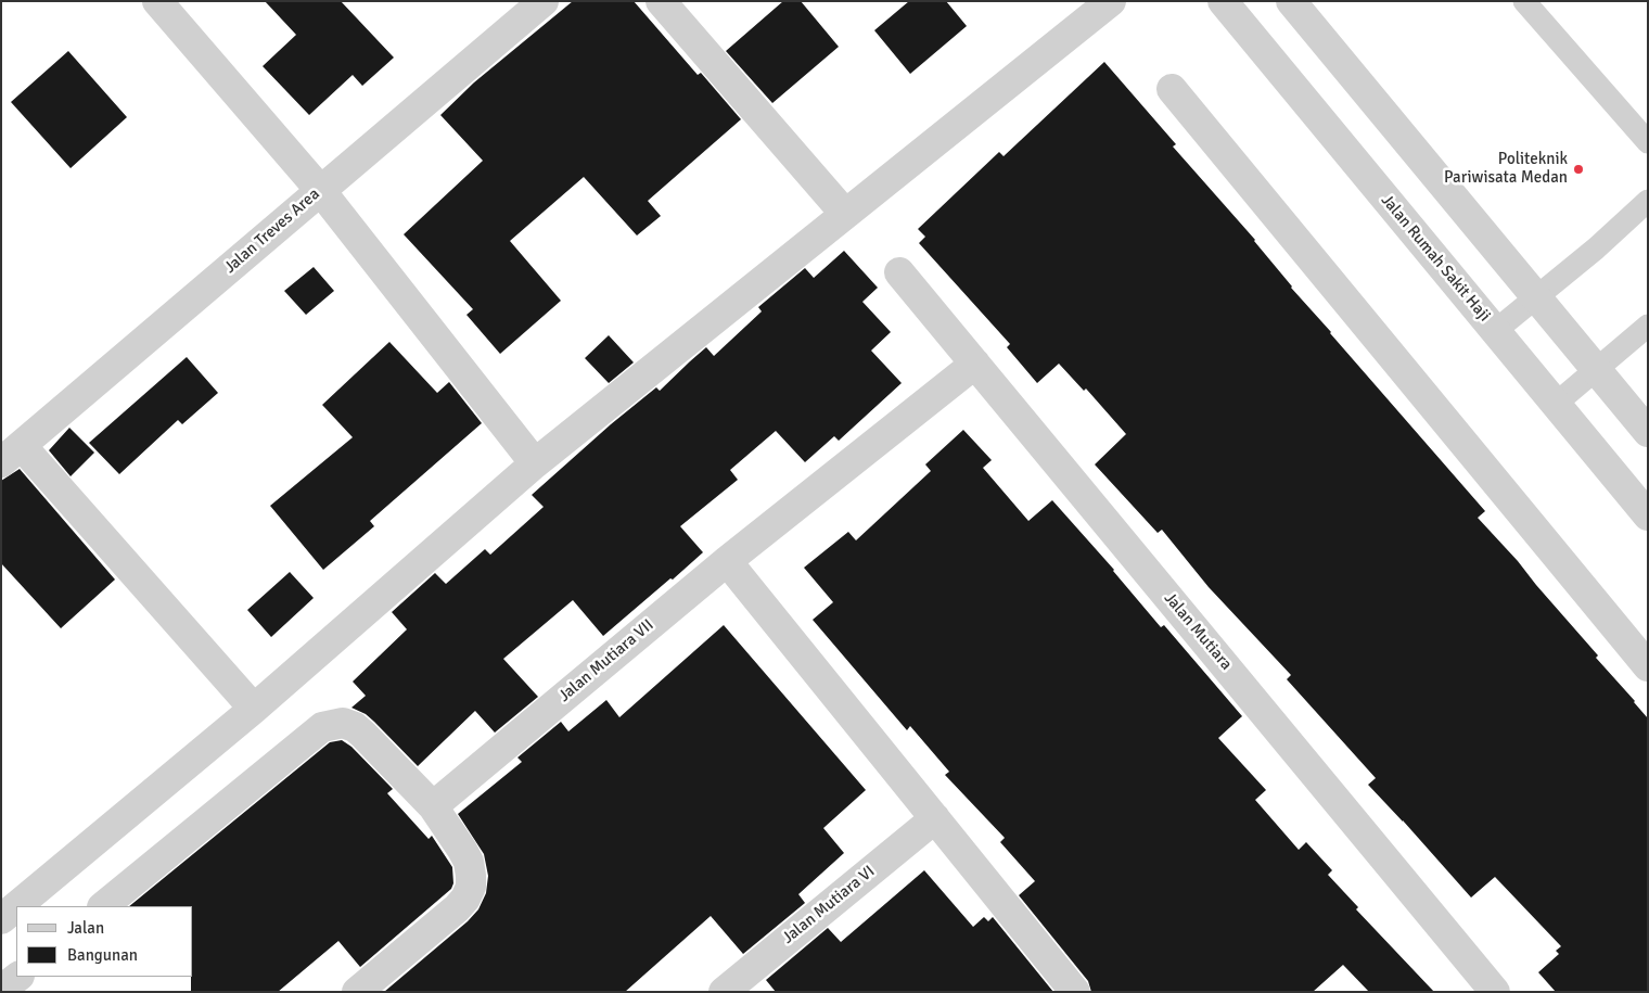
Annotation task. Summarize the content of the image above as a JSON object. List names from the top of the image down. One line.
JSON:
{"streets":{"street":["Jalan Treves Area","Jalan Rumah Sakit Haji","Jalan Mutiara","Jalan Mutiara VII","Jalan Mutiara VI"]},"crossings":[["Jalan Mutiara","Jalan Mutiara VII"]],"places":["Politeknik Pariwisata Medan"],"legend":["Jalan","Bangunan"]}
